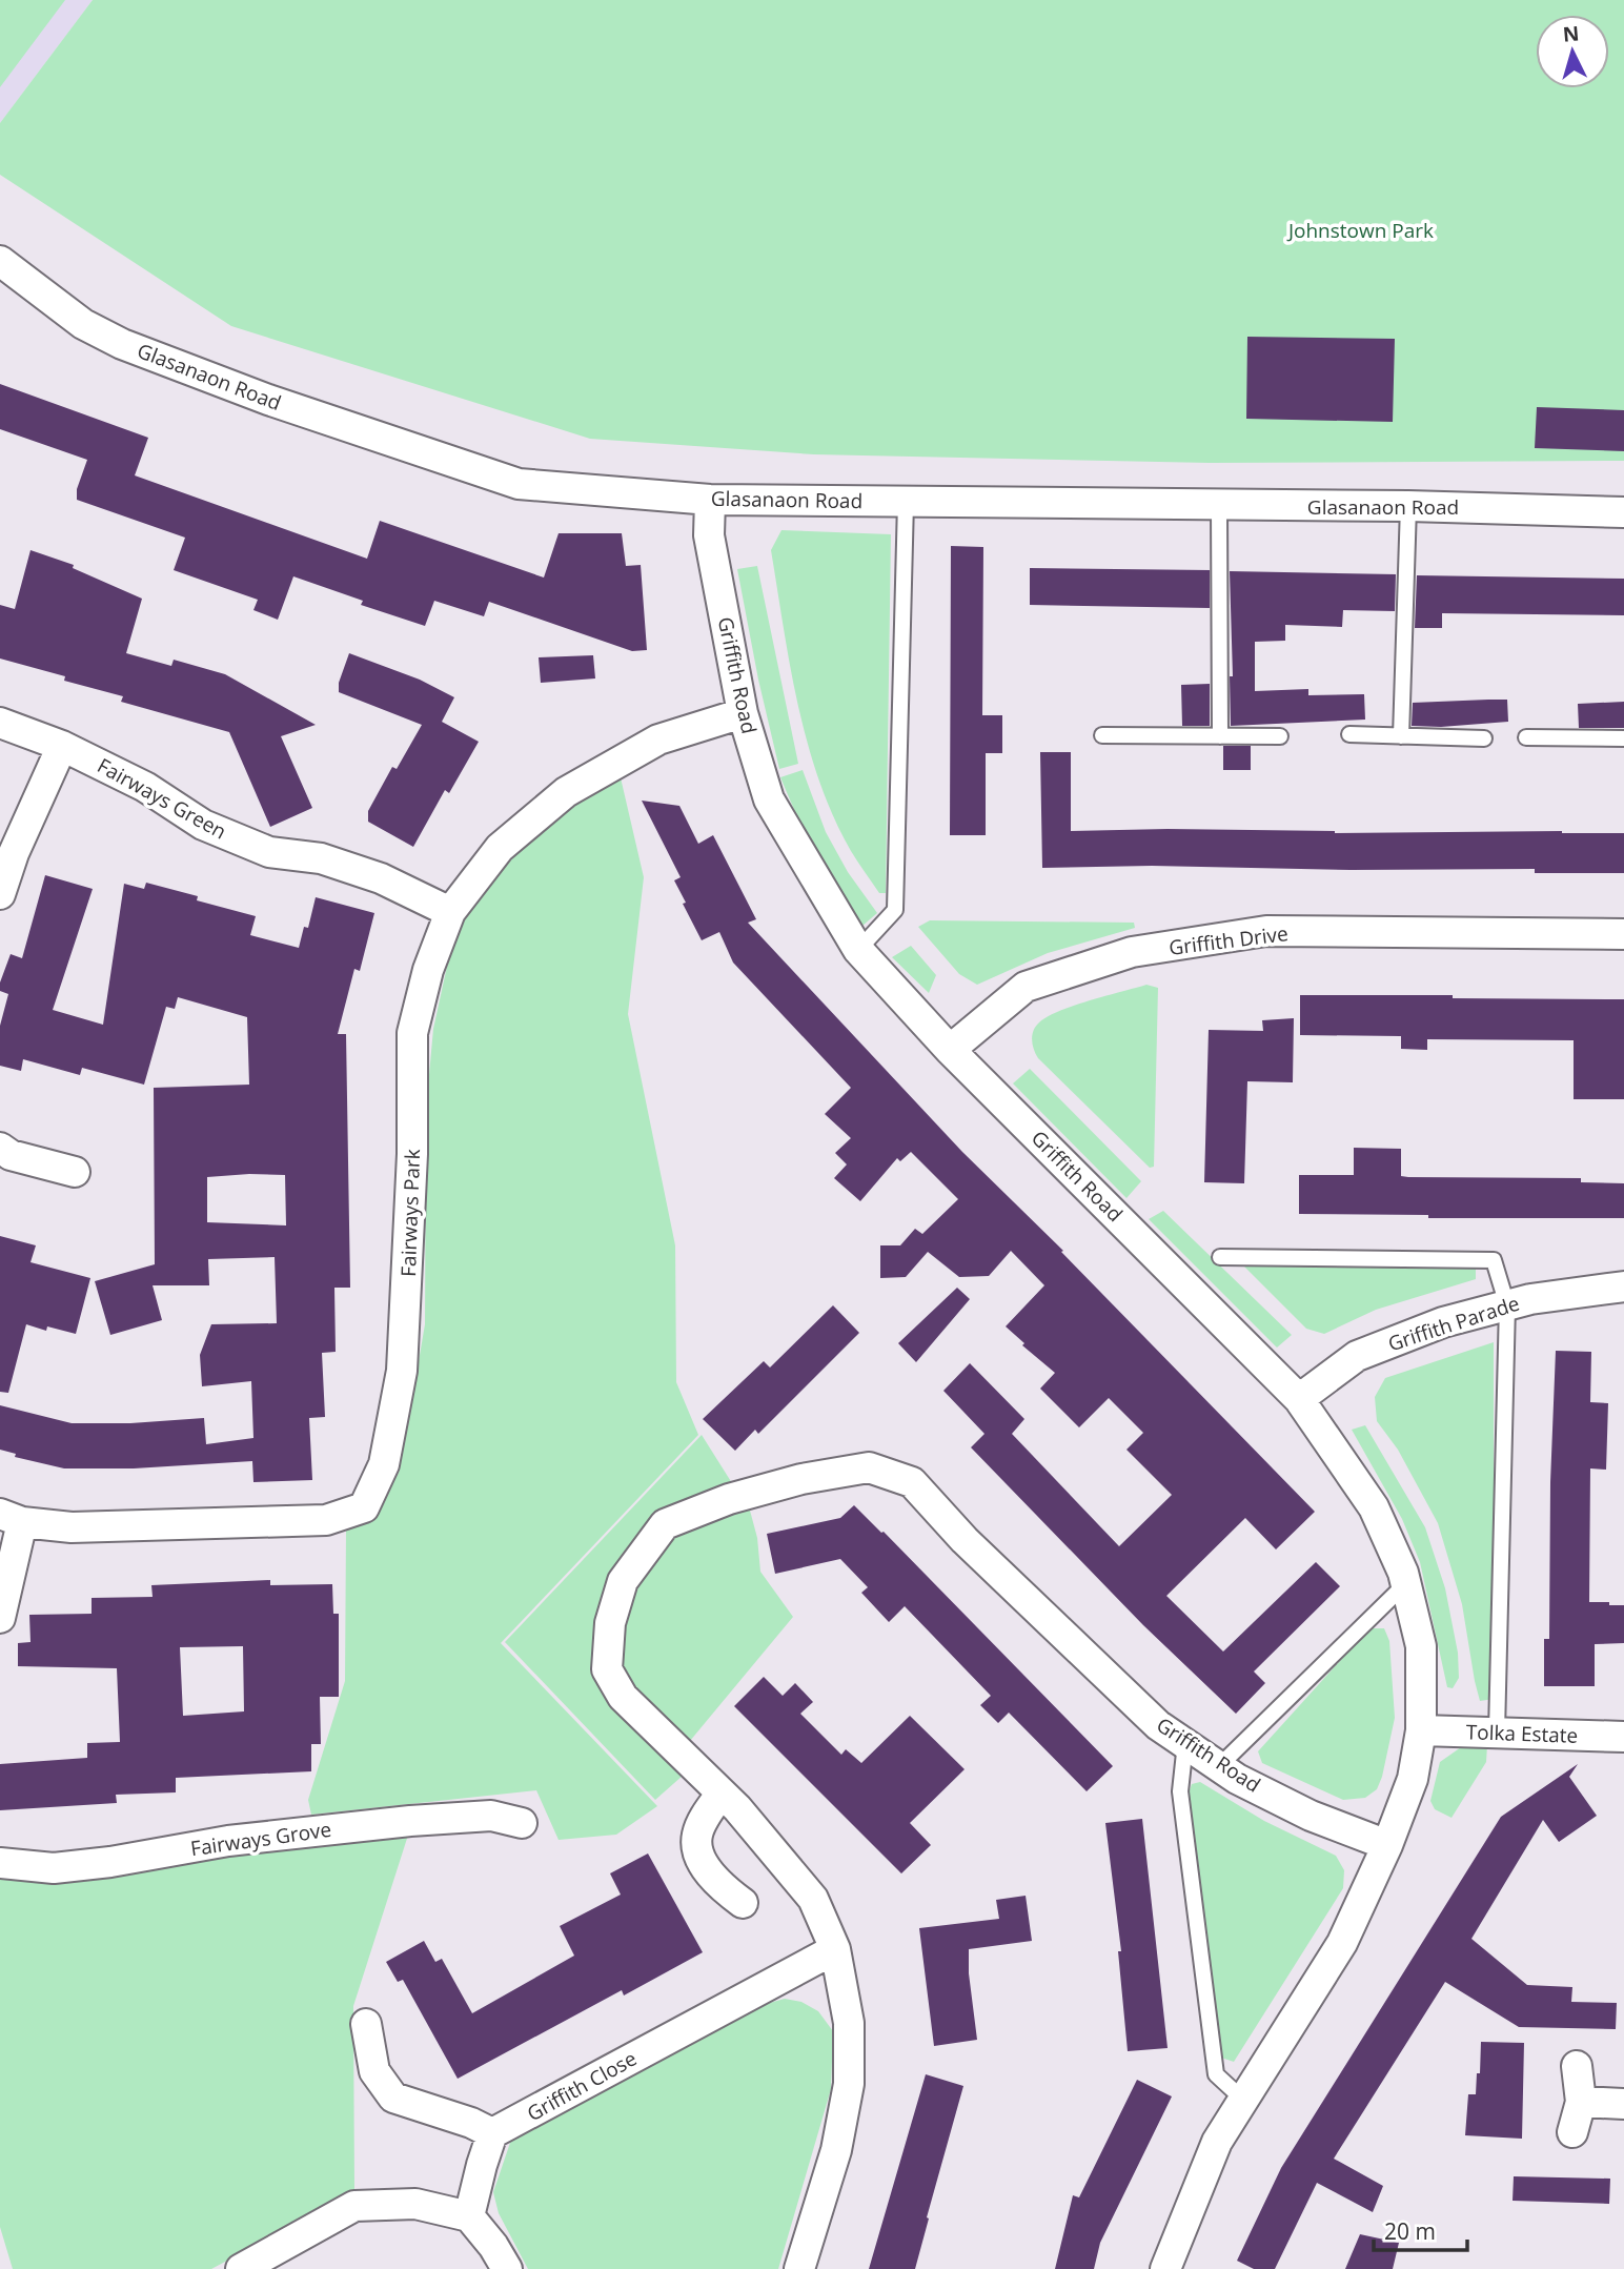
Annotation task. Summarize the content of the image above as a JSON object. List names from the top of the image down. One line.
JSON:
{"streets":{"street":["Glasanaon Road","Griffith Road","Fairways Green","Griffith Drive","Fairways Park","Griffith Parade","Tolka Estate","Fairways Grove","Griffith Close"]},"crossings":[["Glasanaon Road","Griffith Road"],["Griffith Road","Griffith Drive"],["Griffith Road","Fairways Park"],["Griffith Road","Griffith Parade"],["Griffith Road","Tolka Estate"],["Fairways Green","Fairways Park"]],"parks":["Johnstown Park"],"scale_bar":"20 m","north":"top"}
